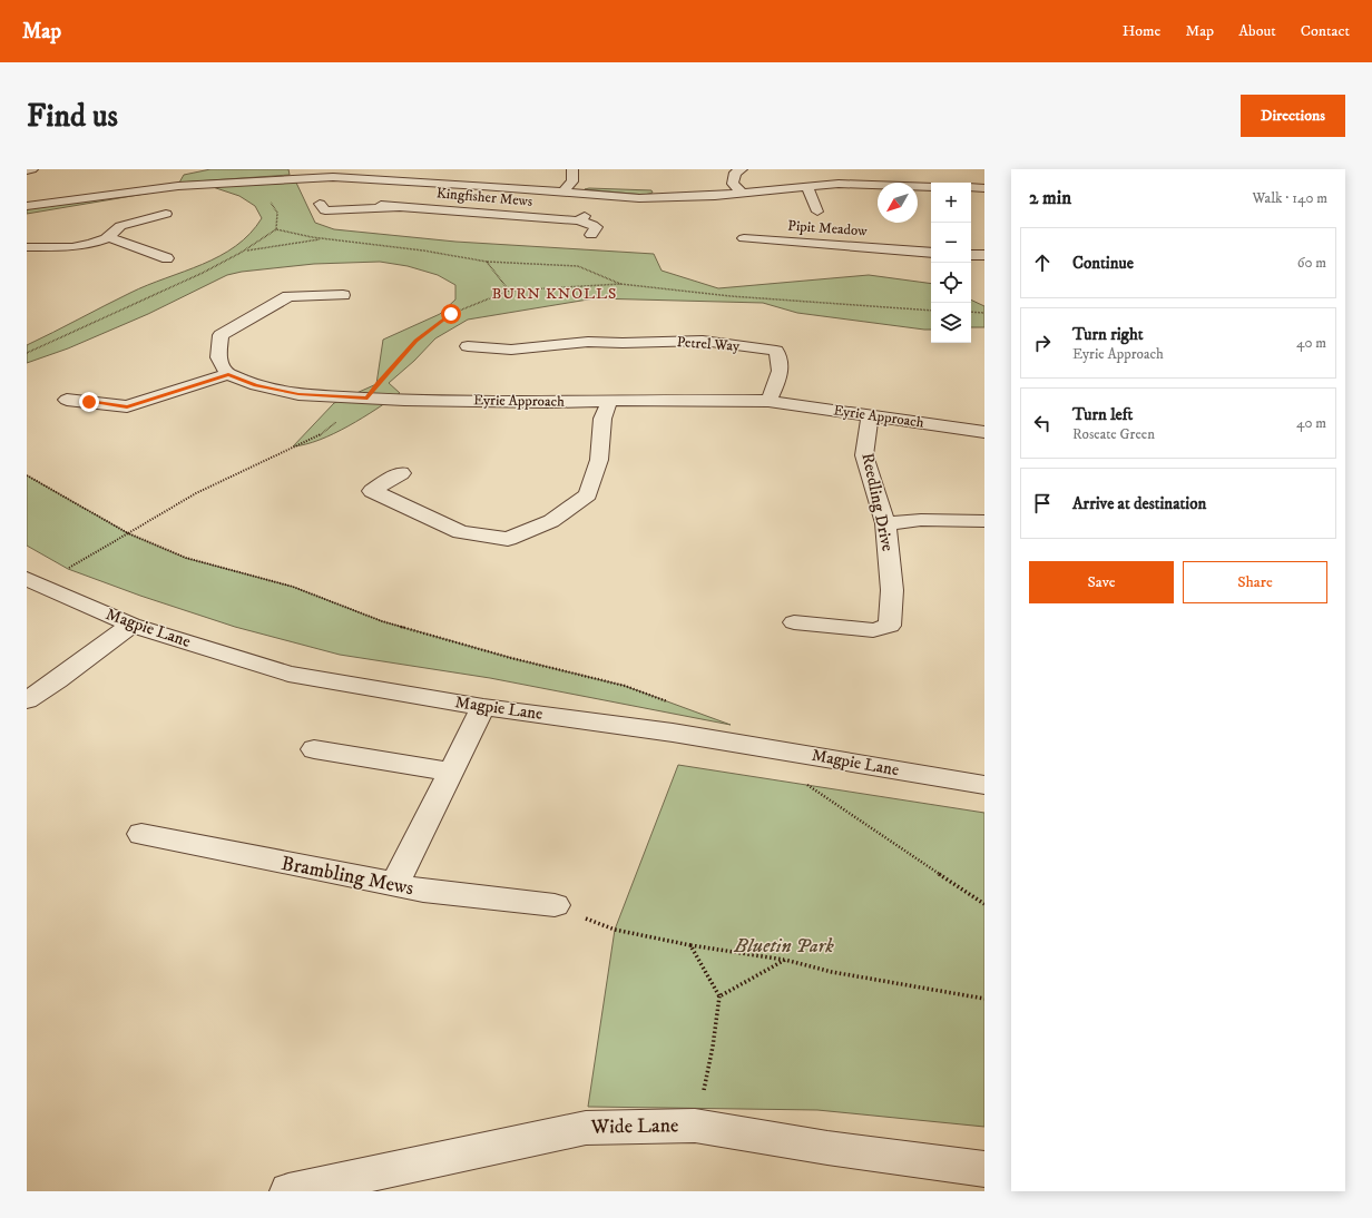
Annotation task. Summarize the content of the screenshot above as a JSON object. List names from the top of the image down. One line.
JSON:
{"streets":{"street":["Kingfisher Mews","Pipit Meadow","Petrel Way","Eyrie Approach","Reedling Drive","Magpie Lane","Brambling Mews","Wide Lane"]},"crossings":[["Petrel Way","Eyrie Approach"],["Eyrie Approach","Reedling Drive"]],"districts":["BURN KNOLLS"],"parks":["Bluetin Park"],"north":"bottom left","page":{"header":"Map","nav":["Home","Map","About","Contact"],"buttons":["Directions",["Save","Share"]],"title":"Find us","heading":["2 min","Walk · 140 m"],"map_buttons":["+","−"],"list":[["Continue","60 m"],["Turn right","Eyrie Approach","40 m"],["Turn left","Roseate Green","40 m"],"Arrive at destination"]}}
